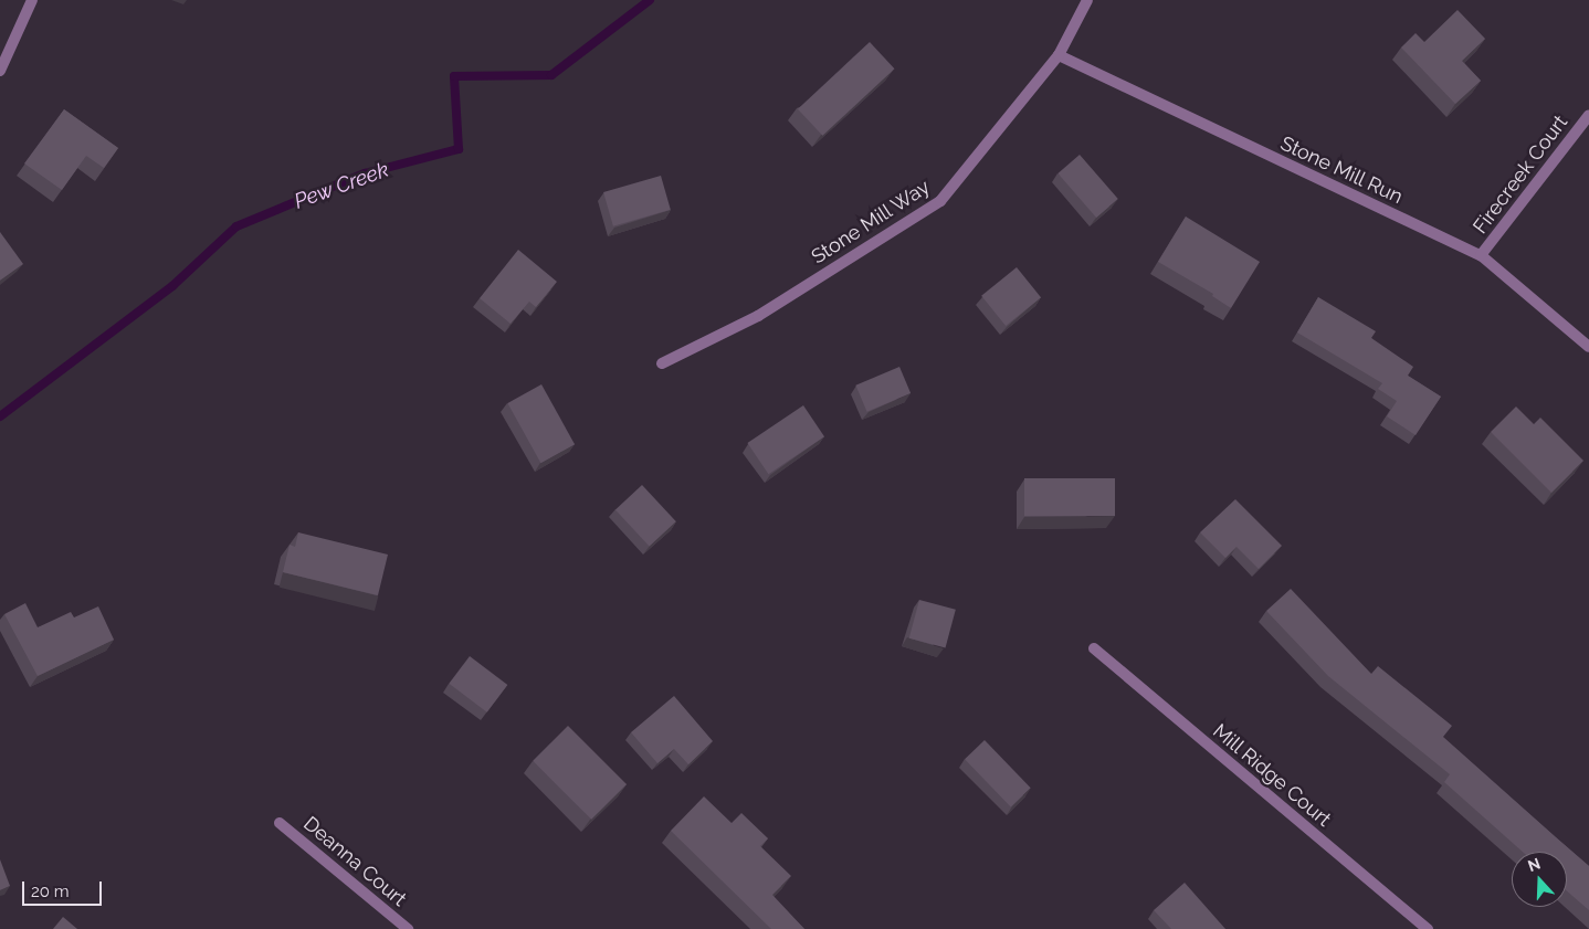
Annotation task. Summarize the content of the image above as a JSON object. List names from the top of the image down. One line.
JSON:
{"streets":{"street":["Stone Mill Run","Firecreek Court","Stone Mill Way","Mill Ridge Court","Deanna Court"]},"crossings":[["Stone Mill Run","Firecreek Court"],["Stone Mill Run","Stone Mill Way"]],"water":["Pew Creek"],"scale_bar":"20 m","north":"top"}
